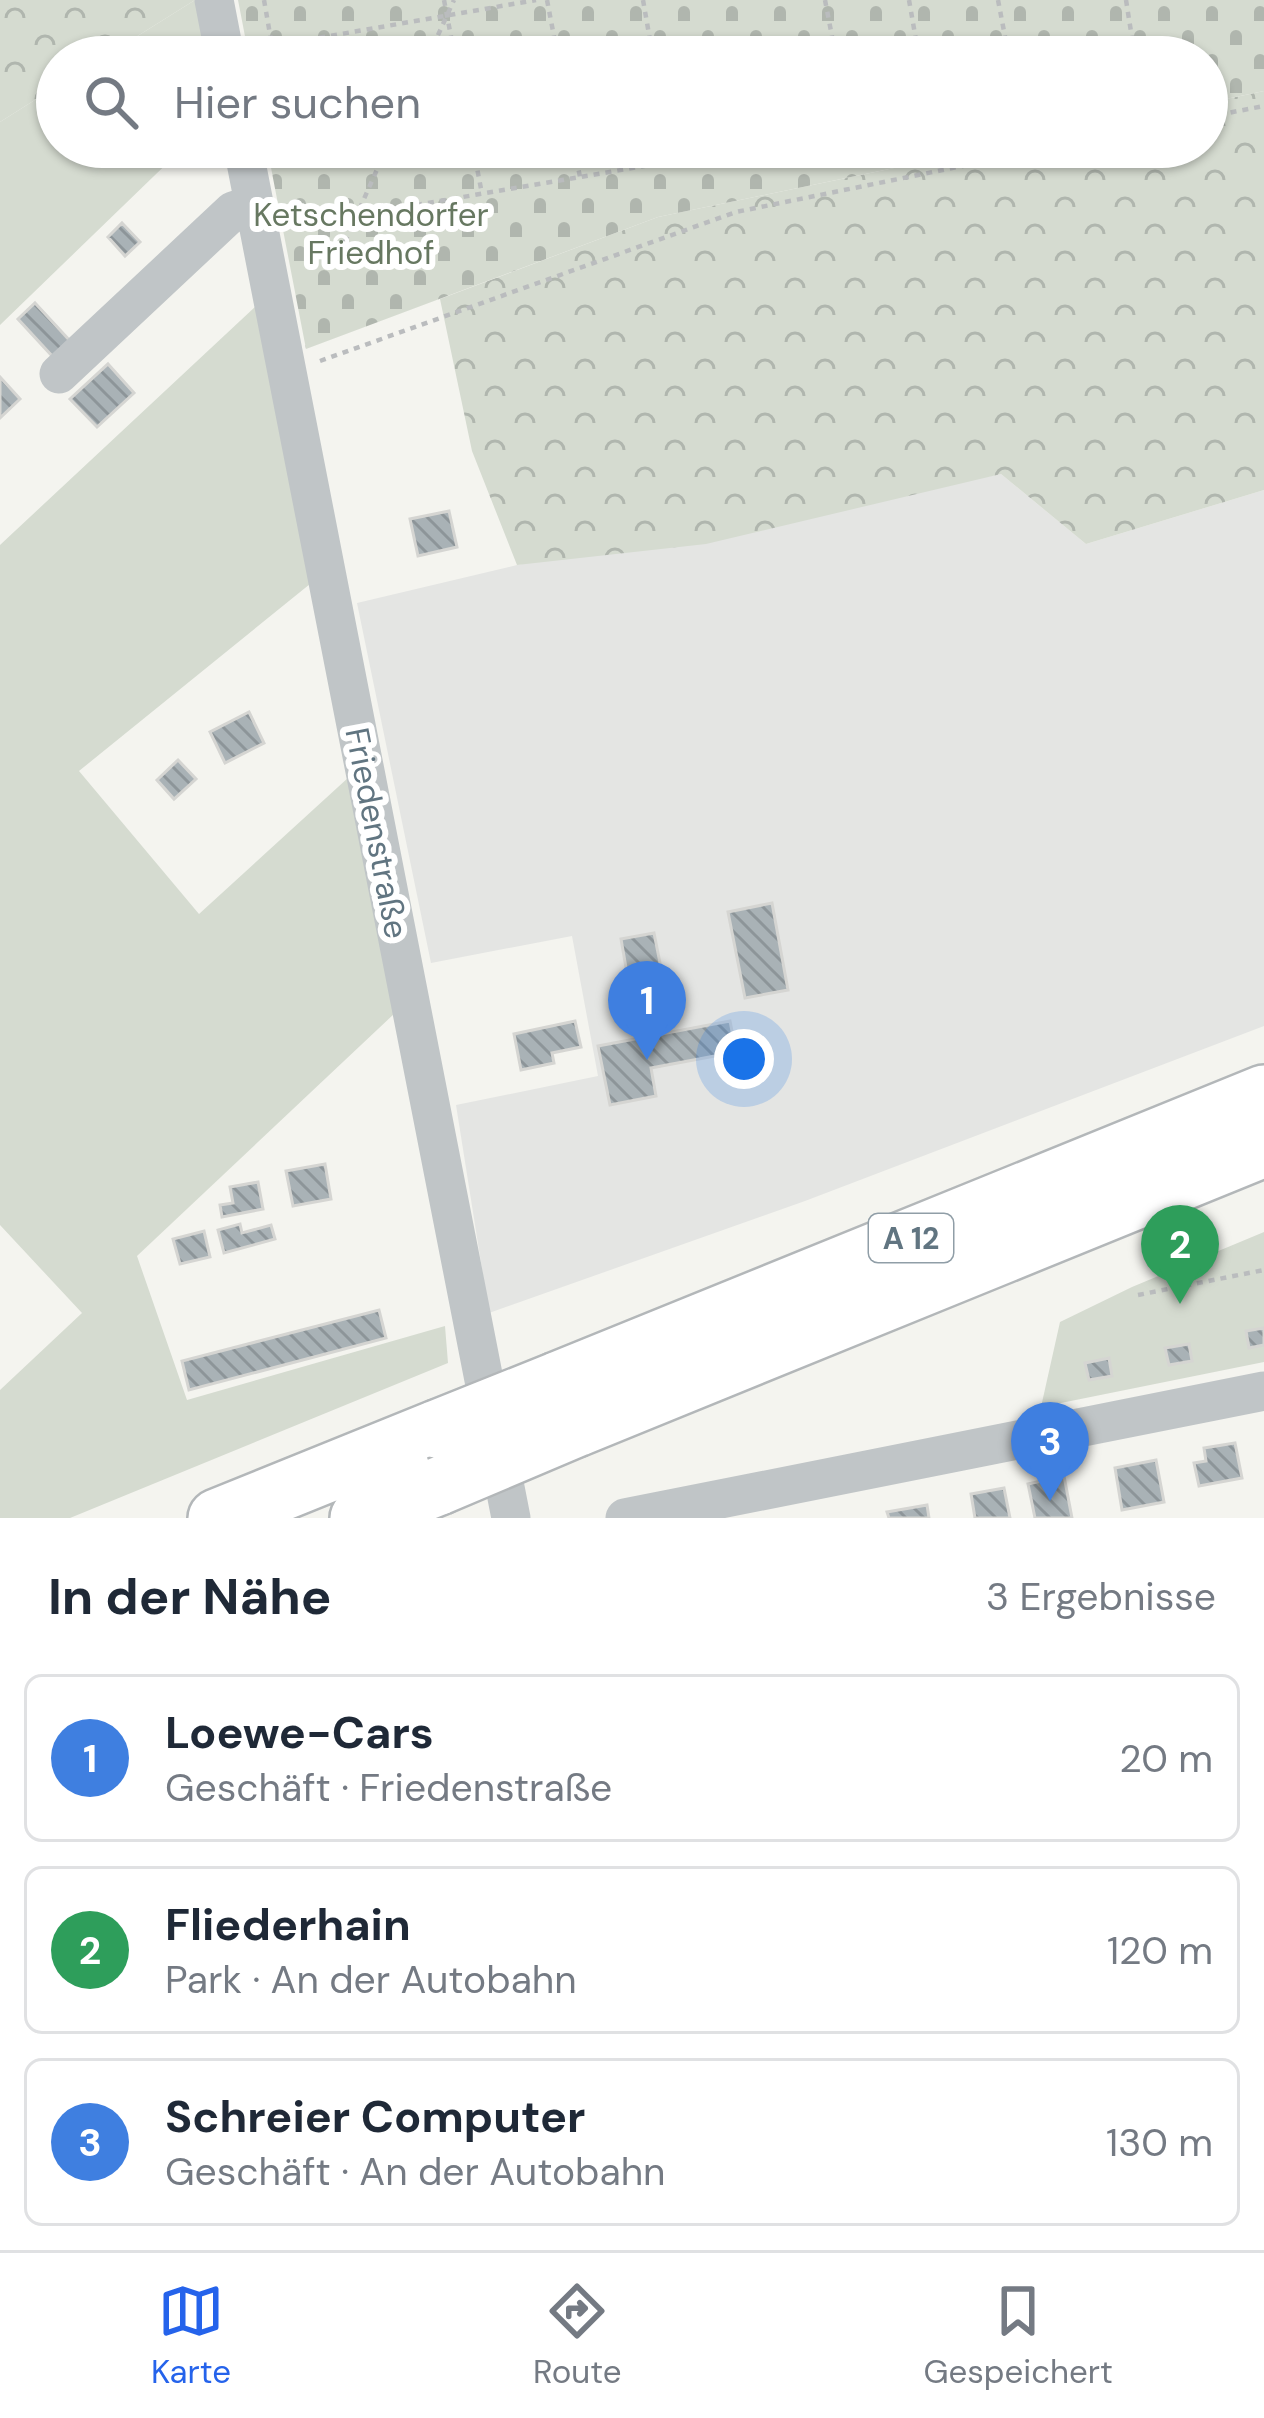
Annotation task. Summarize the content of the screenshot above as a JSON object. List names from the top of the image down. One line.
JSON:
{"streets":{"highway":["A 12"],"street":["Friedenstraße"]},"parks":["Ketschendorfer Friedhof"],"page":{"search":"Hier suchen","pins":["1","2","3"],"heading":["In der Nähe","3 Ergebnisse"],"list":[{"mark":"1","name":"Loewe-Cars","note":"Geschäft · Friedenstraße","value":"20 m"},{"mark":"2","name":"Fliederhain","note":"Park · An der Autobahn","value":"120 m"},{"mark":"3","name":"Schreier Computer","note":"Geschäft · An der Autobahn","value":"130 m"}],"nav":["Karte","Route","Gespeichert"]}}
